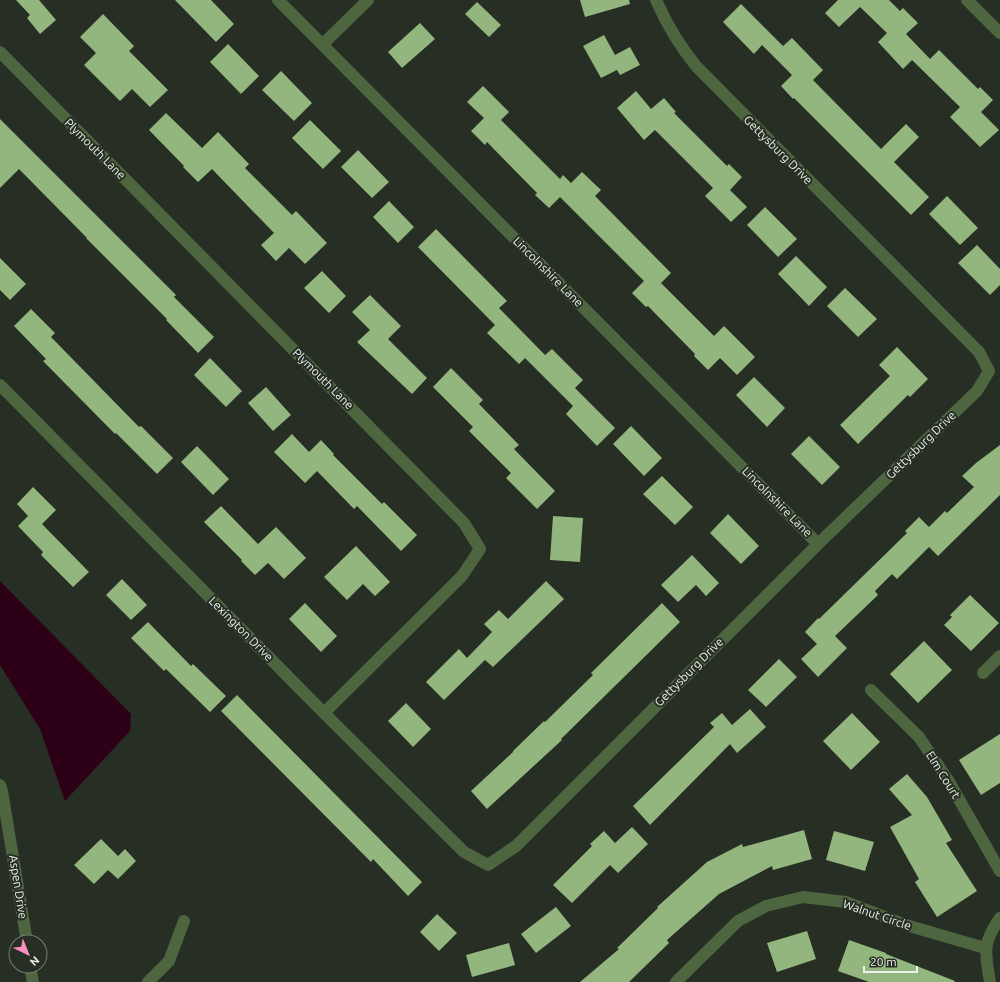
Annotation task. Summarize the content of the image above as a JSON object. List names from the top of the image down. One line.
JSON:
{"streets":{"street":["Plymouth Lane","Gettysburg Drive","Lincolnshire Lane","Lexington Drive","Elm Court","Aspen Drive","Walnut Circle"]},"crossings":[["Plymouth Lane","Lexington Drive"],["Gettysburg Drive","Lincolnshire Lane"],["Gettysburg Drive","Lexington Drive"]],"scale_bar":"20 m","north":"bottom right"}
